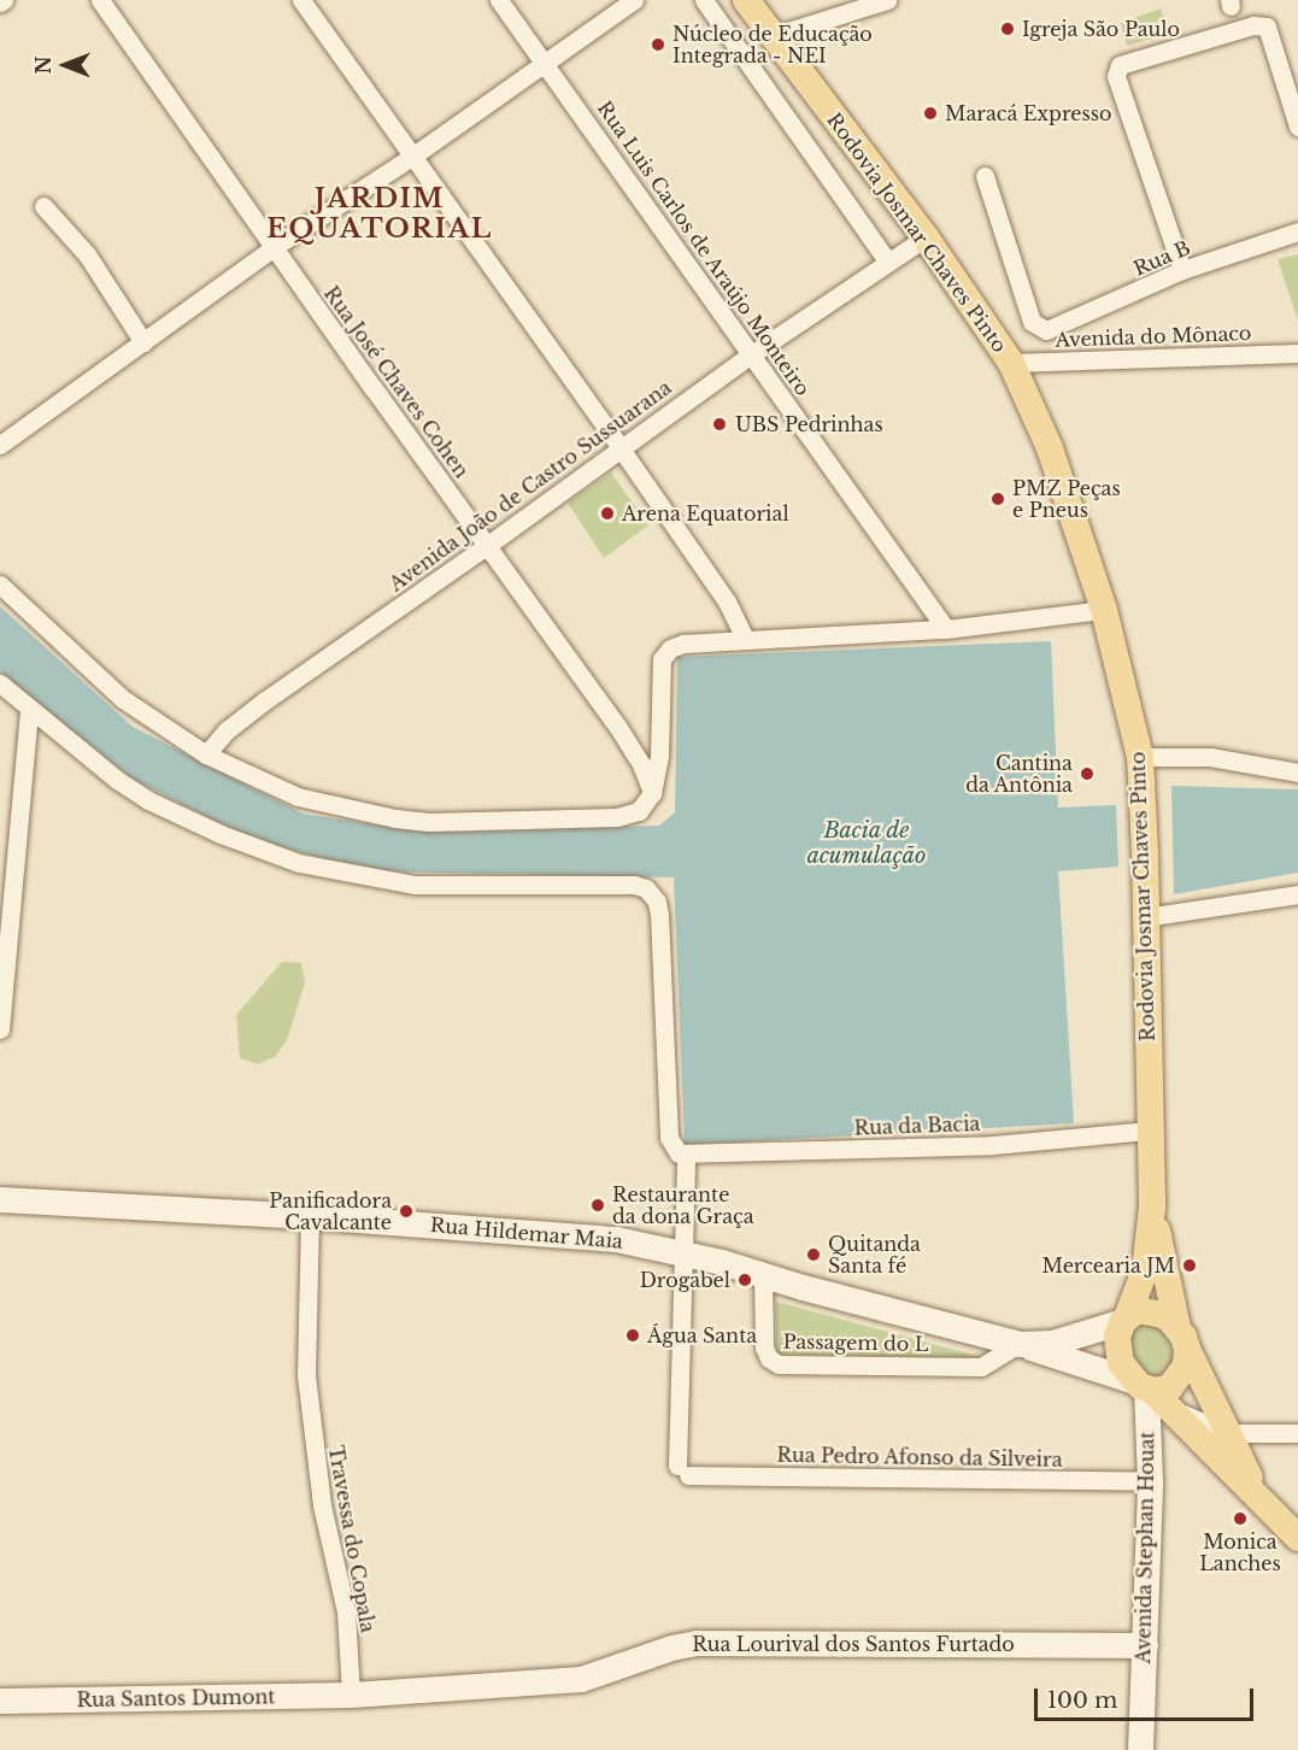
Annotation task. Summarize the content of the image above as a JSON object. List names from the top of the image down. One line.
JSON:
{"streets":{"main road":["Rodovia Josmar Chaves Pinto","Rua Hildemar Maia","Avenida Stephan Houat","Rua Lourival dos Santos Furtado","Rua Santos Dumont"],"street":["Rua Luis Carlos de Araújo Monteiro","Rua B","Avenida do Mônaco","Rua José Chaves Cohen","Avenida João de Castro Sussuarana","Rua da Bacia","Passagem do L","Rua Pedro Afonso da Silveira","Travessa do Copala"]},"crossings":[["Rodovia Josmar Chaves Pinto","Avenida do Mônaco"],["Rodovia Josmar Chaves Pinto","Avenida João de Castro Sussuarana"],["Rodovia Josmar Chaves Pinto","Rua da Bacia"],["Rodovia Josmar Chaves Pinto","Rua Hildemar Maia"],["Rodovia Josmar Chaves Pinto","Avenida Stephan Houat"],["Rua Luis Carlos de Araújo Monteiro","Avenida João de Castro Sussuarana"],["Rua José Chaves Cohen","Avenida João de Castro Sussuarana"],["Rua Hildemar Maia","Passagem do L"],["Rua Hildemar Maia","Rua Pedro Afonso da Silveira"],["Rua Hildemar Maia","Travessa do Copala"],["Rua Hildemar Maia","Avenida Stephan Houat"],["Rua Pedro Afonso da Silveira","Avenida Stephan Houat"],["Travessa do Copala","Rua Lourival dos Santos Furtado"],["Travessa do Copala","Rua Santos Dumont"],["Avenida Stephan Houat","Rua Lourival dos Santos Furtado"],["Rua Lourival dos Santos Furtado","Rua Santos Dumont"]],"districts":["JARDIM EQUATORIAL"],"water":["Bacia de acumulação"],"places":["Igreja São Paulo","Núcleo de Educação Integrada - NEI","Maracá Expresso","UBS Pedrinhas","PMZ Peças e Pneus","Arena Equatorial","Cantina da Antônia","Restaurante da dona Graça","Panificadora Cavalcante","Quitanda Santa fé","Mercearia JM","Drogabel","Água Santa","Monica Lanches"],"scale_bar":"100 m","north":"left"}
